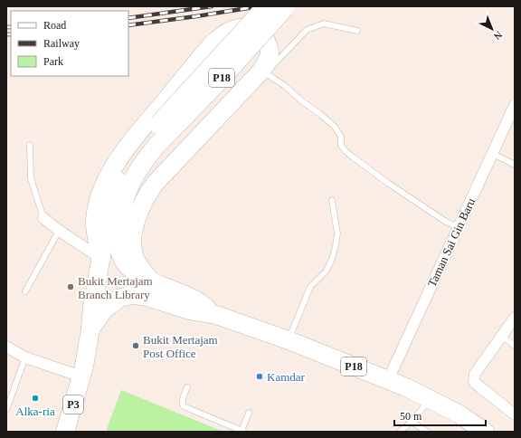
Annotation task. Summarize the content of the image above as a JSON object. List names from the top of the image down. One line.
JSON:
{"streets":{"main road":["P18","P3"],"street":["Taman Sai Gin Baru"]},"crossings":[["P18","Taman Sai Gin Baru"],["P18","P3"]],"places":["Bukit Mertajam Branch Library","Bukit Mertajam Post Office","Kamdar","Alka-ria"],"legend":["Road","Railway","Park"],"scale_bar":"50 m","north":"bottom right"}
